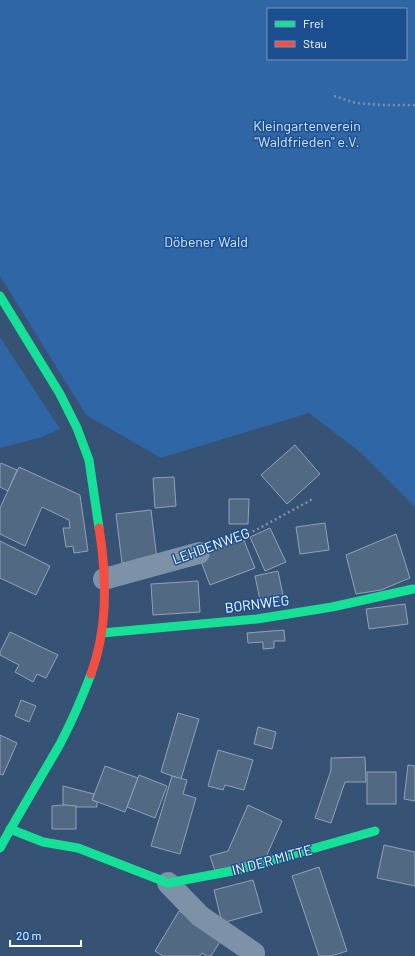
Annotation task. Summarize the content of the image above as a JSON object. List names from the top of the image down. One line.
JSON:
{"streets":{"street":["LEHDENWEG","BORNWEG","IN DER MITTE"]},"parks":["Kleingartenverein \"Waldfrieden\" e.V.","Döbener Wald"],"legend":["Frei","Stau"],"scale_bar":"20 m"}
